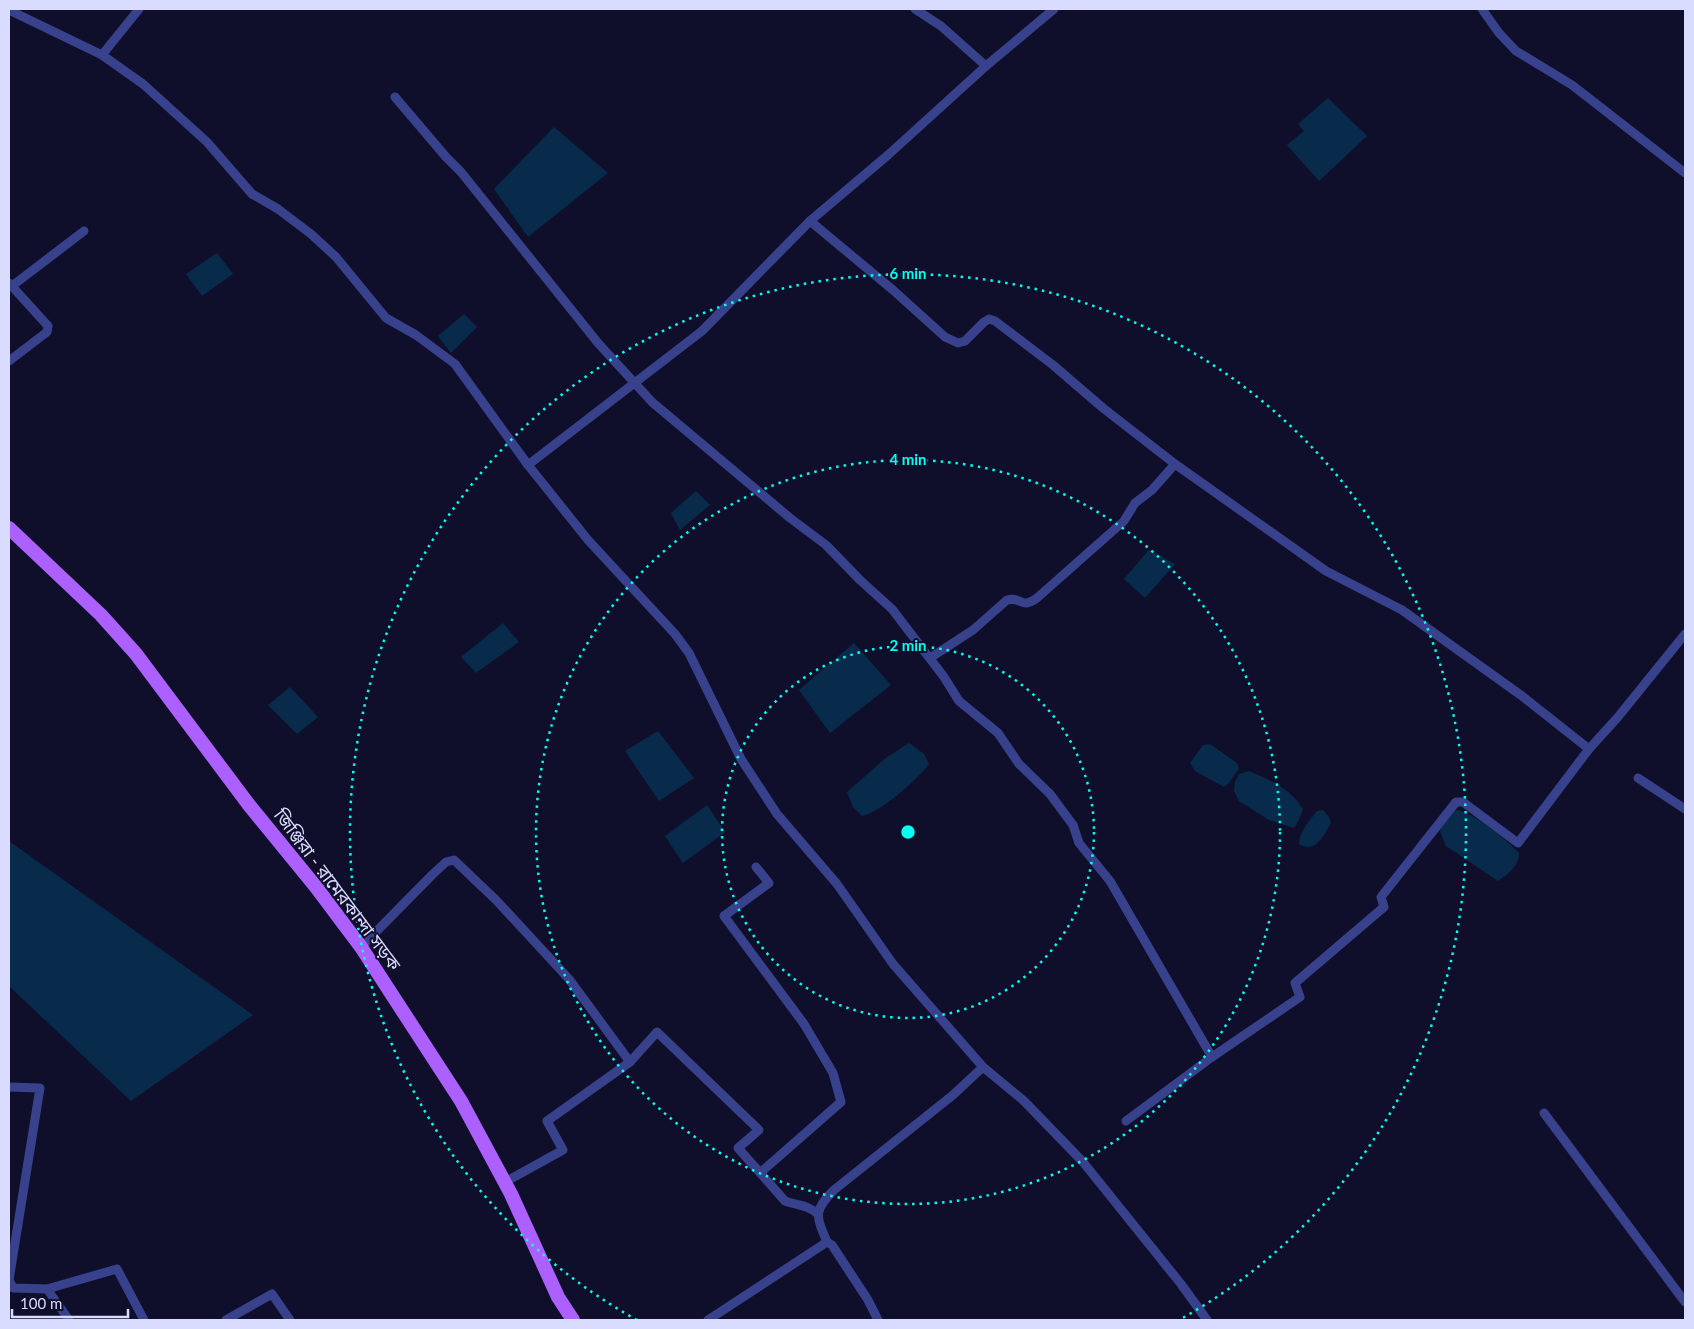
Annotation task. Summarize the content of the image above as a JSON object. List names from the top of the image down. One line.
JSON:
{"streets":{"main road":["জিঞ্জিরা - রামেরকান্দা সড়ক"]},"scale_bar":"100 m","rings":["6 min","4 min","2 min"]}
